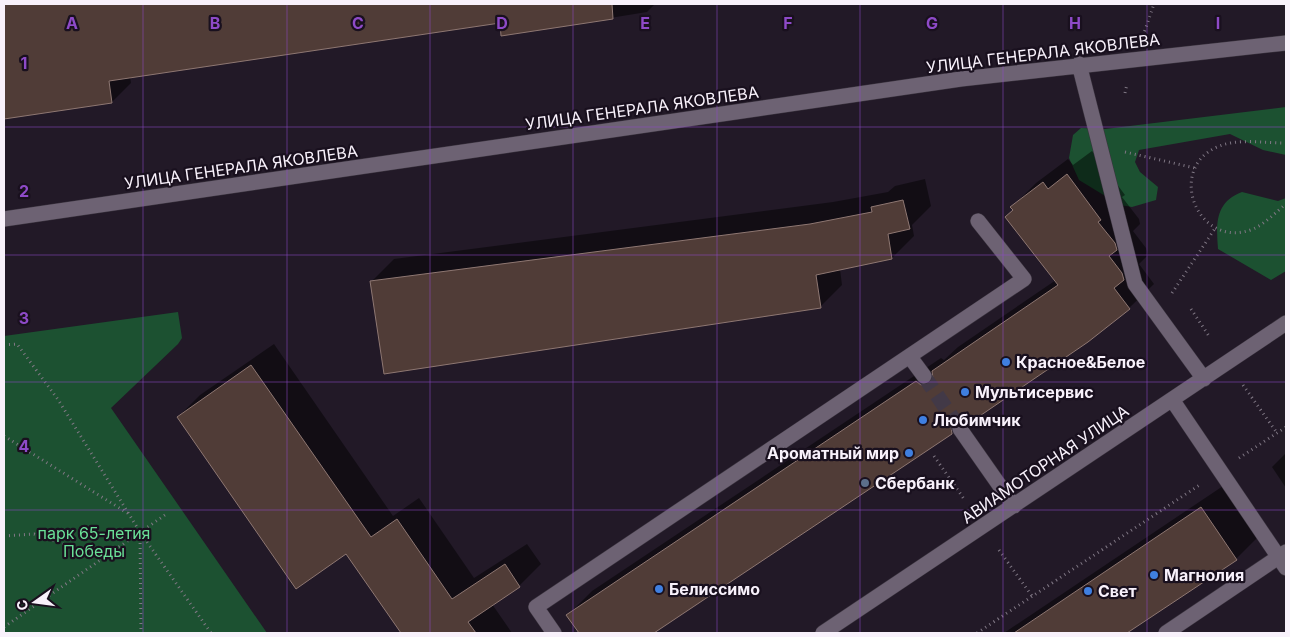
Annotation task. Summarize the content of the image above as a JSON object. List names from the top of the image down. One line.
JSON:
{"streets":{"street":["УЛИЦА ГЕНЕРАЛА ЯКОВЛЕВА","АВИАМОТОРНАЯ УЛИЦА"]},"parks":["парк 65-летия Победы"],"places":["Красное&Белое","Мультисервис","Любимчик","Ароматный мир","Сбербанк","Магнолия","Белиссимо","Свет"],"north":"left","grid":{"columns":["A","B","C","D","E","F","G","H","I"],"rows":["1","2","3","4"]}}
